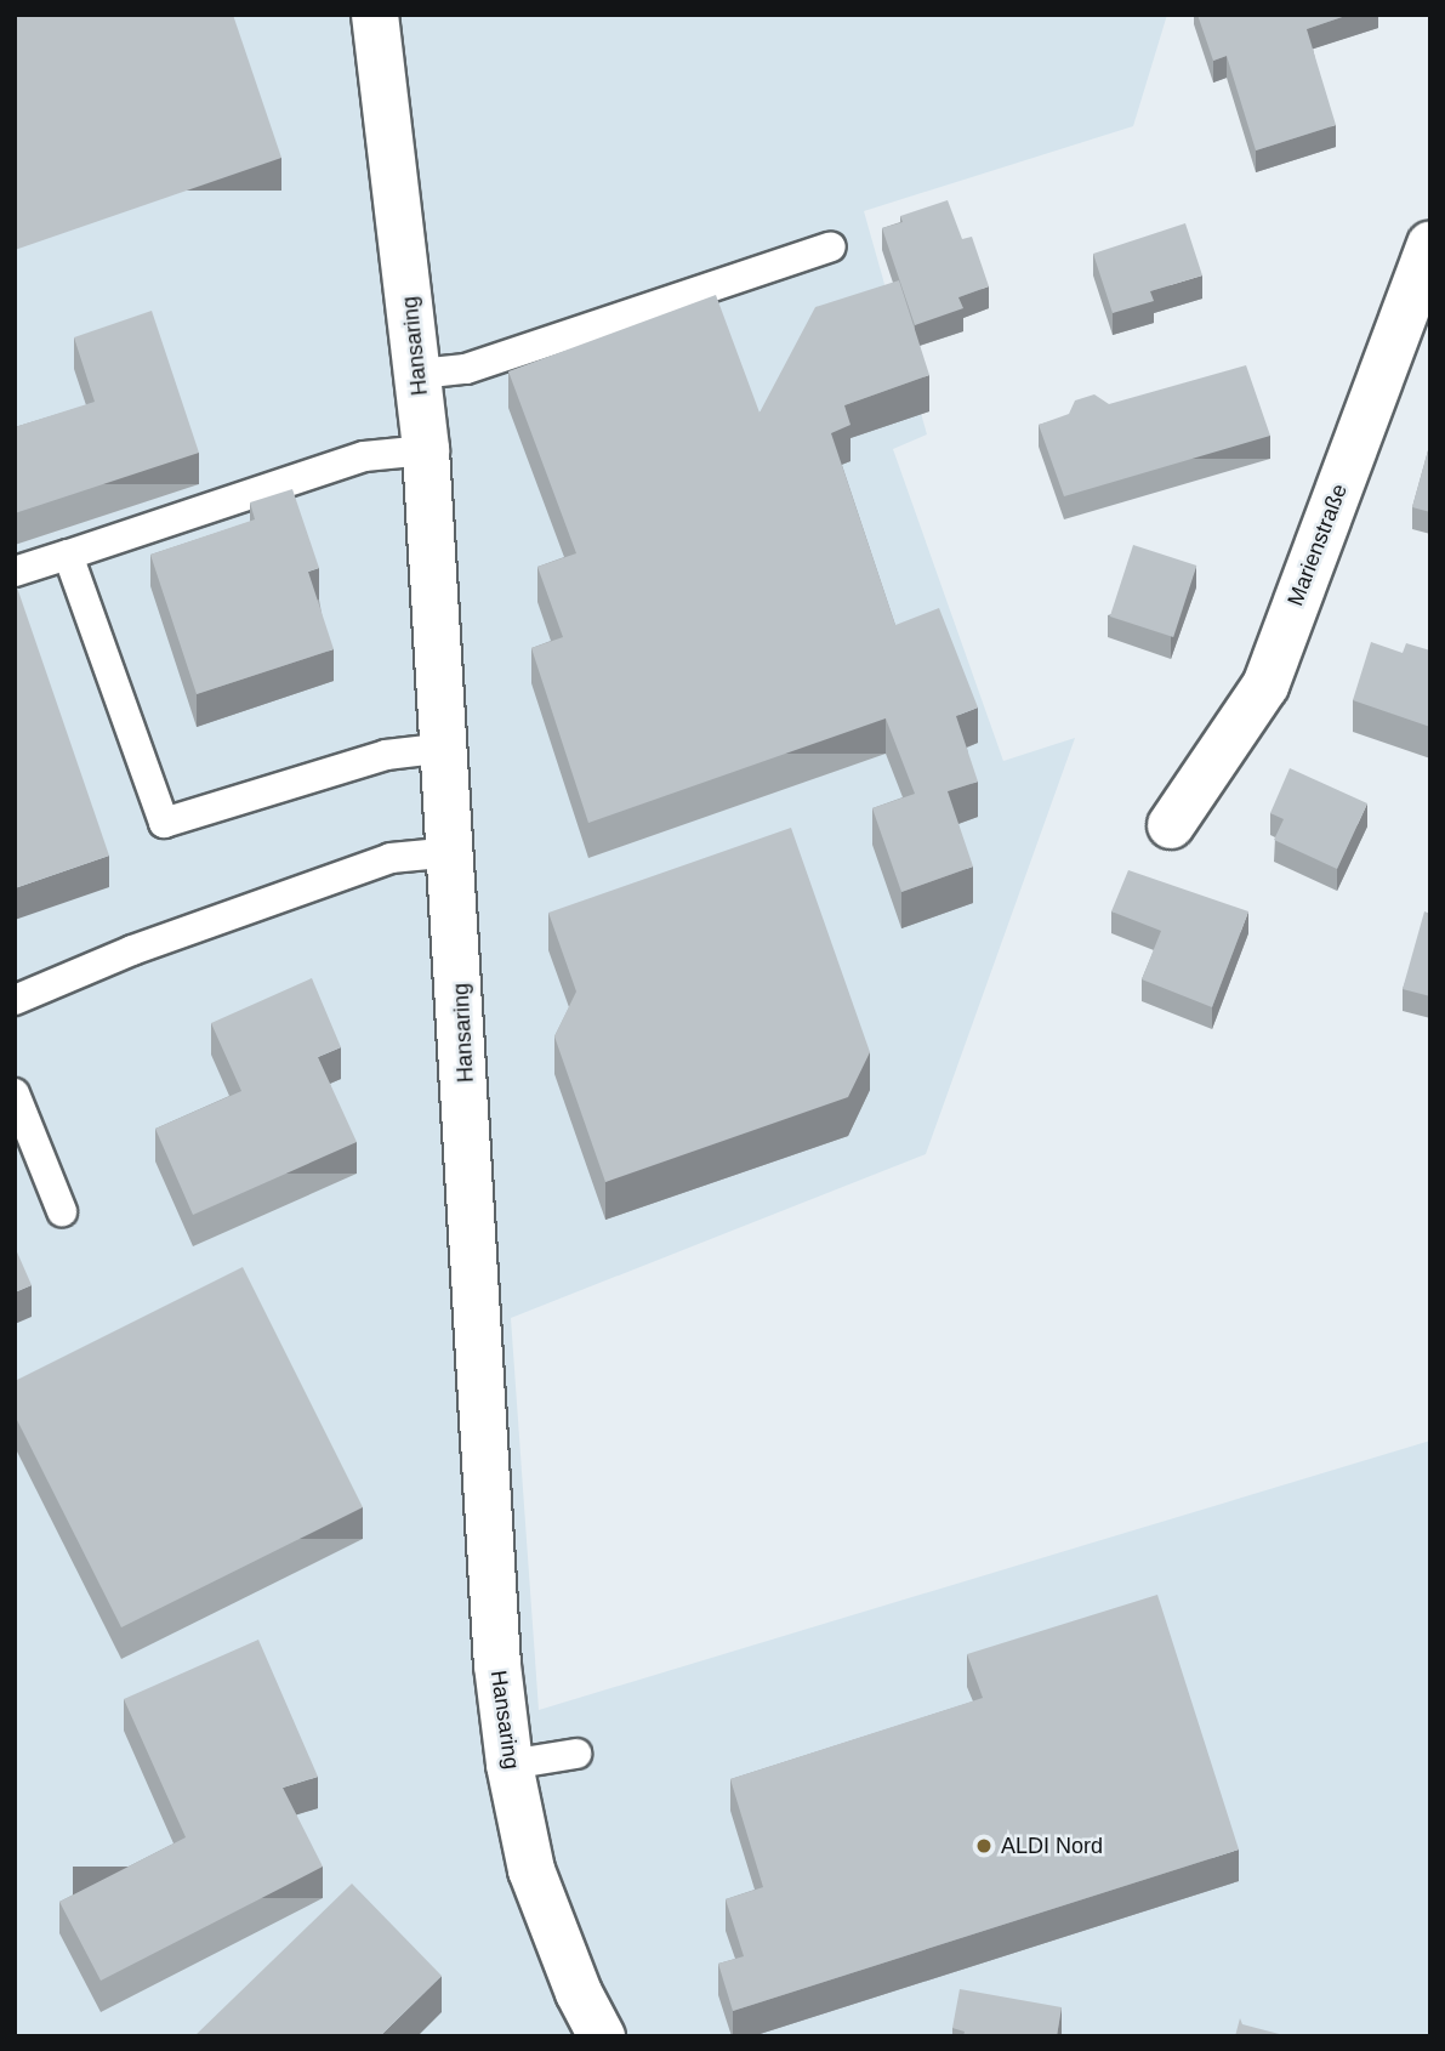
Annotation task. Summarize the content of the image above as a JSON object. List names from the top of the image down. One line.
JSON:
{"streets":{"street":["Hansaring","Marienstraße"]},"places":["ALDI Nord"]}
